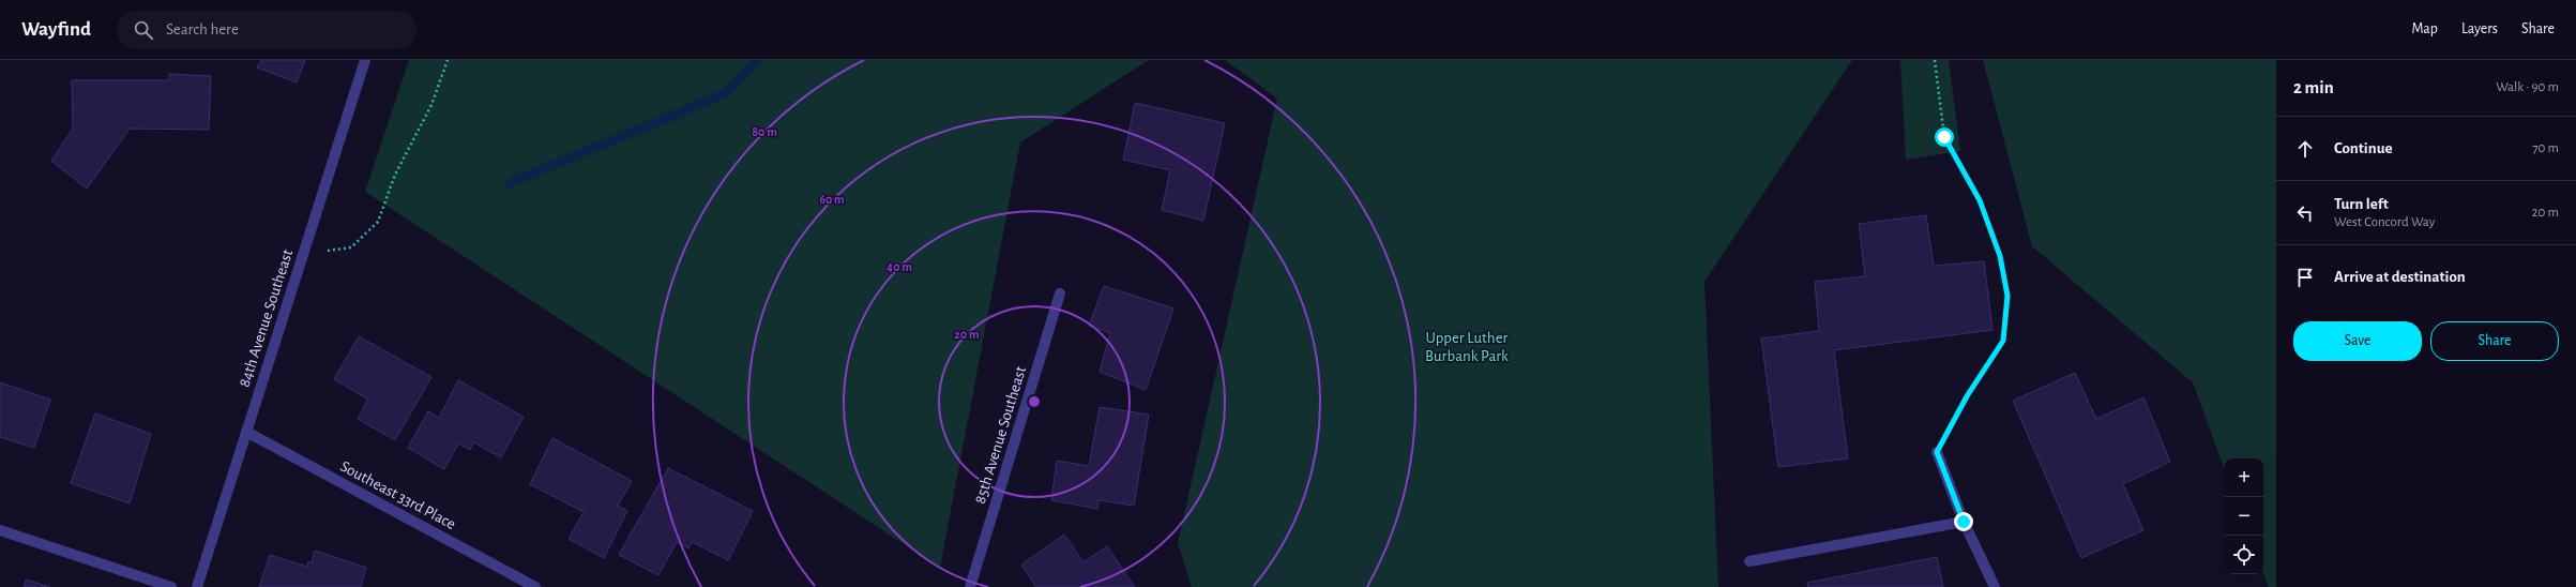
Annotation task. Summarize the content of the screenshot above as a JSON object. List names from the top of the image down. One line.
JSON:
{"streets":{"street":["84th Avenue Southeast","85th Avenue Southeast","Southeast 33rd Place"]},"crossings":[["84th Avenue Southeast","Southeast 33rd Place"]],"parks":["Upper Luther Burbank Park"],"page":{"header":"Wayfind","search":"Search here","nav":["Map","Layers","Share"],"heading":["2 min","Walk · 90 m"],"list":[["Continue","70 m"],["Turn left","West Concord Way","20 m"],"Arrive at destination"],"buttons":["Save","Share"],"map_buttons":["+","−"]},"rings":["80 m","60 m","40 m","20 m"]}
